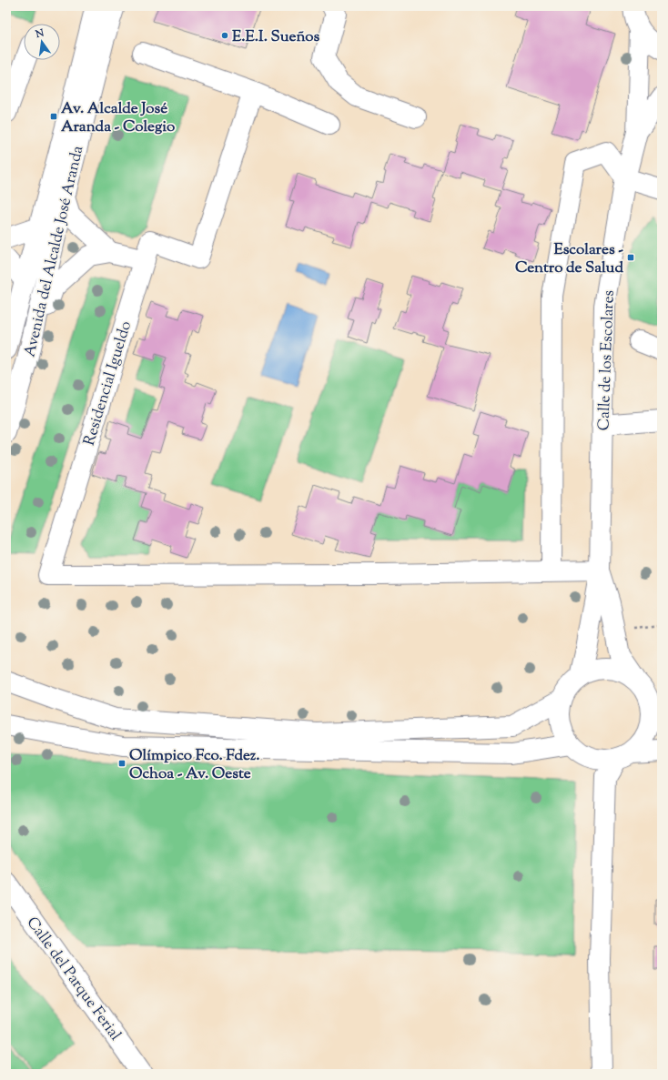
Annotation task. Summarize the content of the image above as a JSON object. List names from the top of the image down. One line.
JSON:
{"streets":{"street":["Avenida del Alcalde José Aranda","Calle de los Escolares","Residencial Igueldo","Calle del Parque Ferial"]},"places":{"other":["E.E.I. Sueños"],"transit":["Av. Alcalde José Aranda - Colegio","Escolares - Centro de Salud","Olímpico Fco. Fdez. Ochoa - Av. Oeste"]},"north":"top"}
